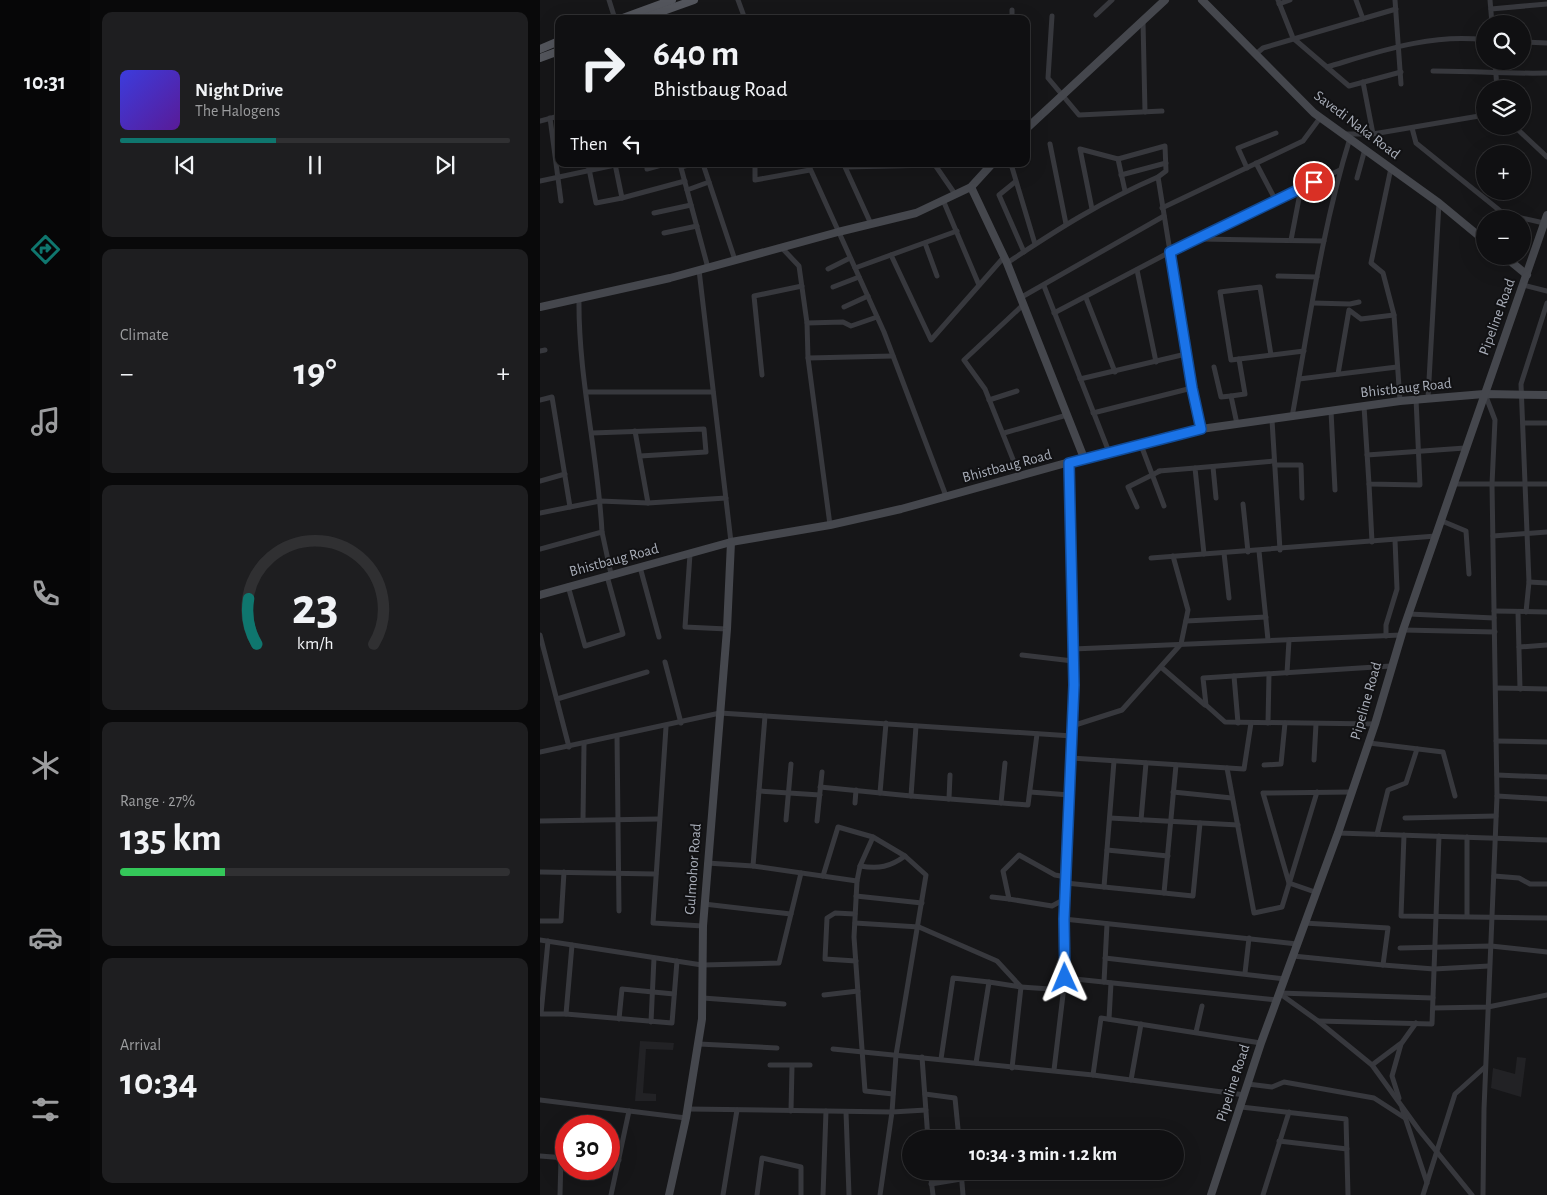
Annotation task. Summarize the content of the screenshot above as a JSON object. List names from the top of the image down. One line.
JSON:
{"streets":{"street":["Savedi Naka Road","Pipeline Road","Bhistbaug Road","Gulmohor Road"]},"crossings":[["Pipeline Road","Bhistbaug Road"],["Bhistbaug Road","Gulmohor Road"]],"page":{"tabs":"10:31","map_buttons":["+","−"],"turn":["640 m","Bhistbaug Road"],"song":["Night Drive","The Halogens"],"then":"Then","tile":["Climate",["Range · 27%","135 km"],["Arrival","10:34"]],"heat":["−","19°","+"],"limit":"30","trip":"10:34 · 3 min · 1.2 km","gauge":["23","km/h"]}}
